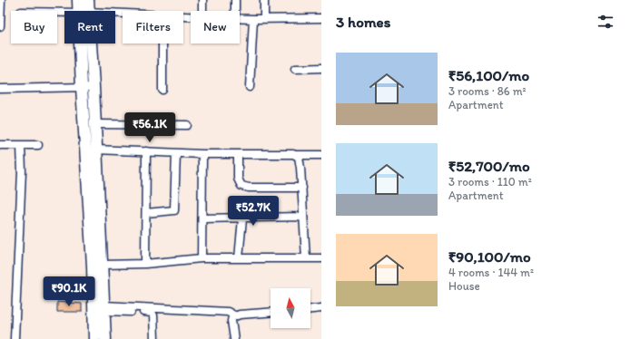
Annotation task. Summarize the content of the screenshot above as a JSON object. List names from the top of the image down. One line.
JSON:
{"north":"top","page":{"heading":"3 homes","chip":["Buy","Rent","Filters","New"],"list":[{"name":"₹56,100/mo","note":"3 rooms · 86 m² · Apartment"},{"name":"₹52,700/mo","note":"3 rooms · 110 m² · Apartment"},{"name":"₹90,100/mo","note":"4 rooms · 144 m² · House"}],"price":["₹56.1K","₹52.7K","₹90.1K"]}}
